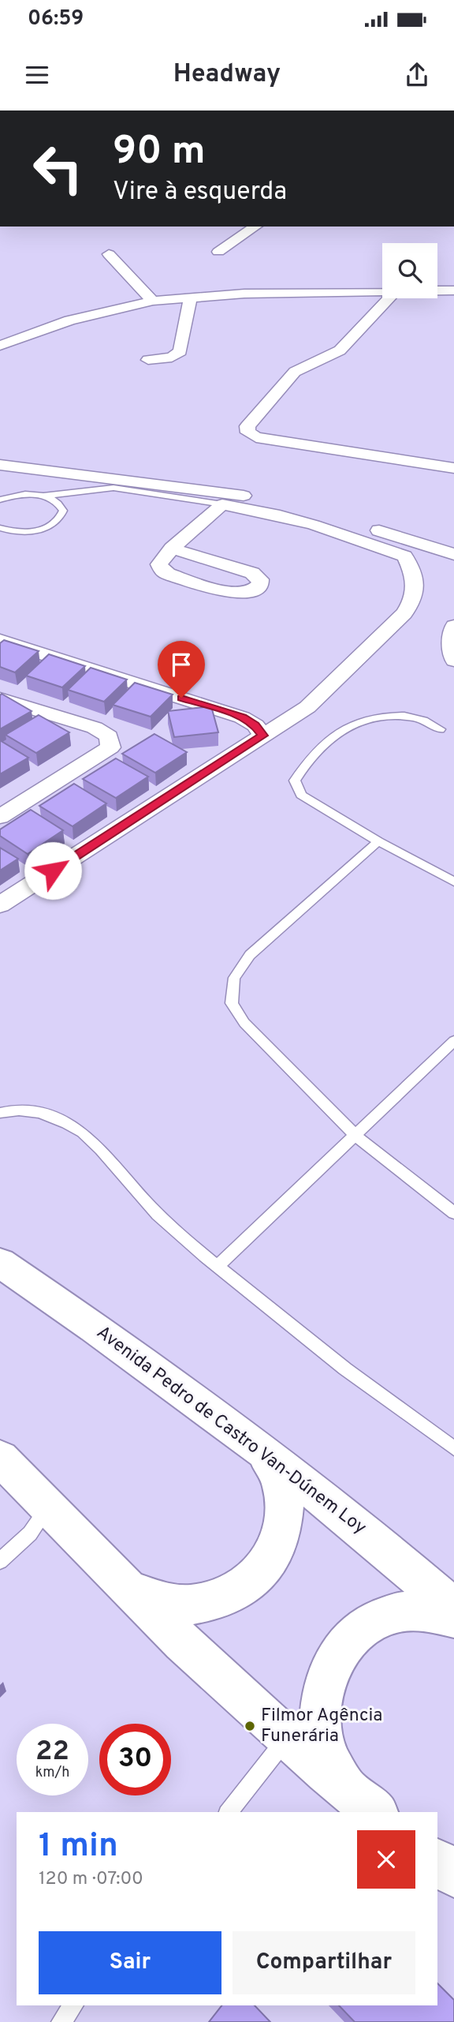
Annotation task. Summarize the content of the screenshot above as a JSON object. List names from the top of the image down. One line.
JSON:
{"streets":{"highway":["Avenida Pedro de Castro Van-Dúnem Loy"]},"places":["Filmor Agência Funerária"],"page":{"status":"06:59","header":"Headway","turn":["90 m","Vire à esquerda"],"speed":"22 km/h","limit":"30","heading":["1 min","120 m · 07:00"],"buttons":["Sair","Compartilhar"]}}
